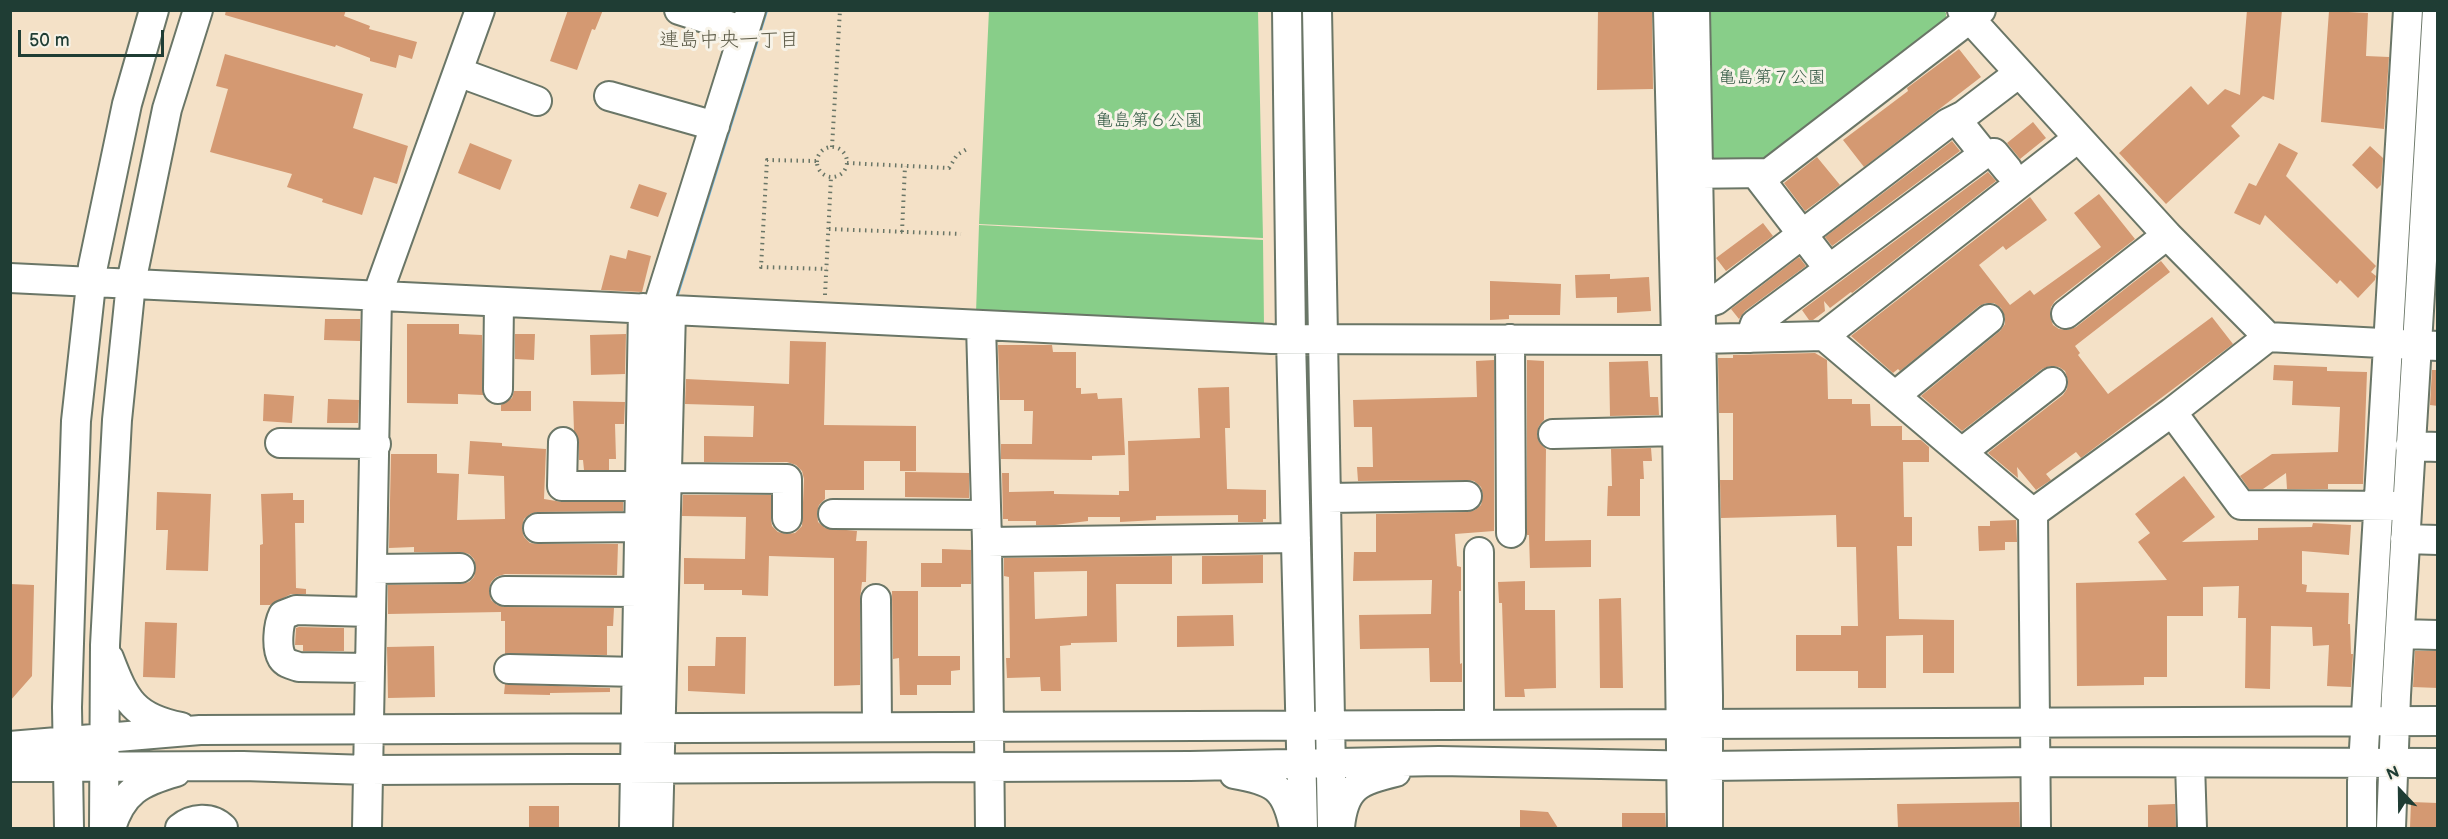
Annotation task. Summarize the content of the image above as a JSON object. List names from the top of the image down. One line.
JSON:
{"districts":["連島中央一丁目"],"parks":["亀島第７公園","亀島第６公園"],"scale_bar":"50 m","north":"top"}
